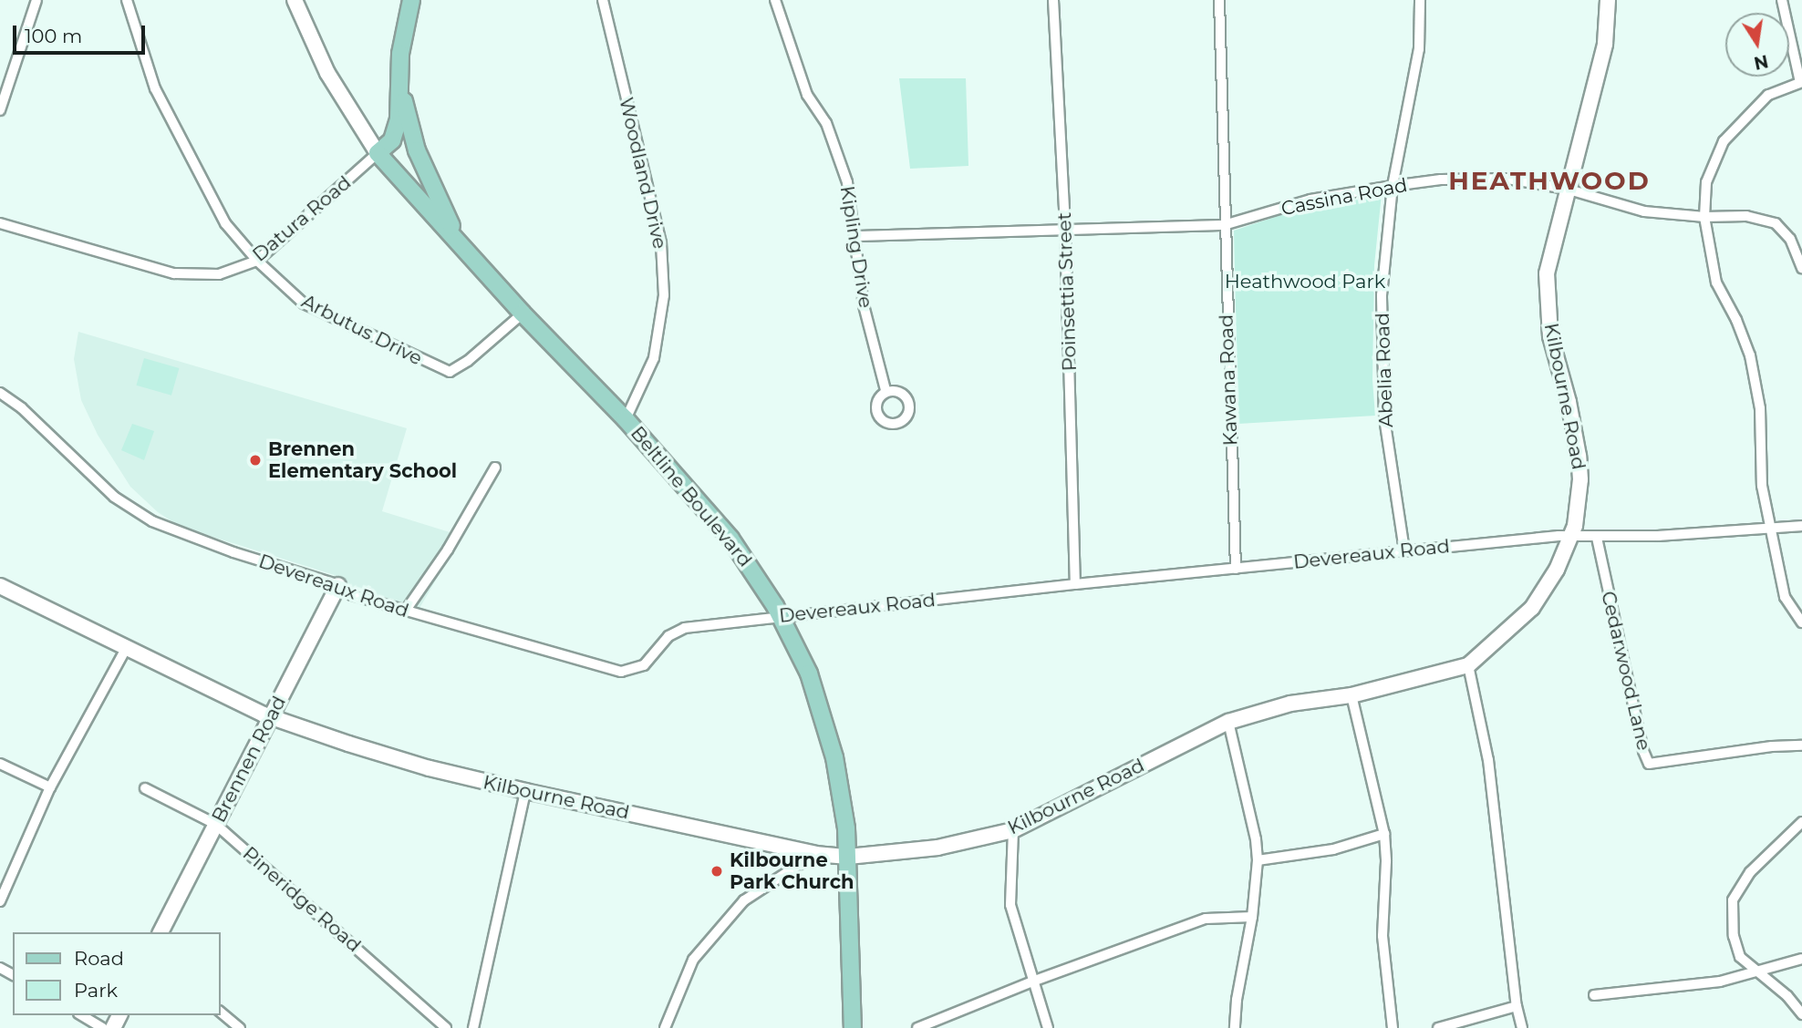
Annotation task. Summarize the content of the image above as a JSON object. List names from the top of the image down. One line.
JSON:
{"streets":{"main road":["Datura Road","Beltline Boulevard"],"street":["Woodland Drive","Cassina Road","Kipling Drive","Poinsettia Street","Arbutus Drive","Abelia Road","Kawana Road","Kilbourne Road","Devereaux Road","Cedarwood Lane","Brennen Road","Pineridge Road"]},"crossings":[["Woodland Drive","Beltline Boulevard"],["Cassina Road","Kipling Drive"],["Cassina Road","Poinsettia Street"],["Cassina Road","Abelia Road"],["Cassina Road","Kawana Road"],["Cassina Road","Kilbourne Road"],["Datura Road","Arbutus Drive"],["Datura Road","Beltline Boulevard"],["Poinsettia Street","Devereaux Road"],["Arbutus Drive","Beltline Boulevard"],["Abelia Road","Devereaux Road"],["Kawana Road","Devereaux Road"],["Kilbourne Road","Beltline Boulevard"],["Kilbourne Road","Devereaux Road"],["Kilbourne Road","Brennen Road"],["Beltline Boulevard","Devereaux Road"],["Devereaux Road","Cedarwood Lane"],["Devereaux Road","Brennen Road"],["Brennen Road","Pineridge Road"]],"districts":["HEATHWOOD"],"parks":["Heathwood Park"],"places":["Brennen Elementary School","Kilbourne Park Church"],"legend":["Road","Park"],"scale_bar":"100 m","north":"bottom"}
